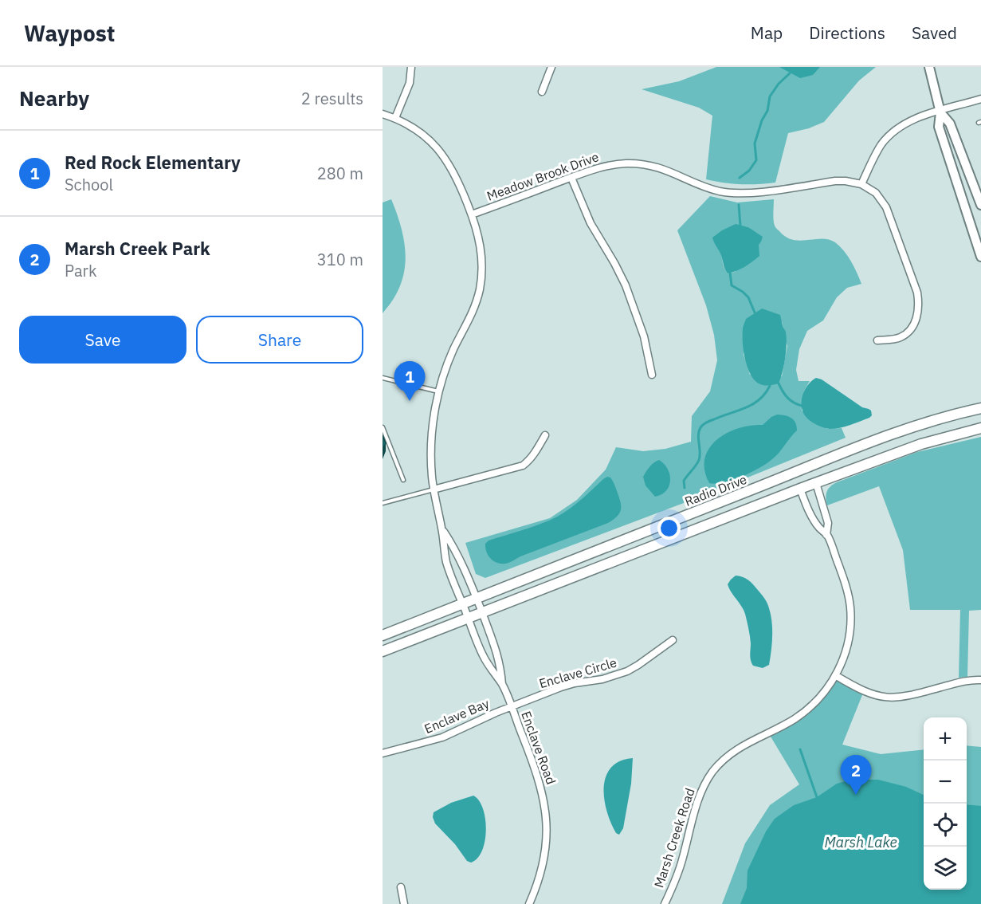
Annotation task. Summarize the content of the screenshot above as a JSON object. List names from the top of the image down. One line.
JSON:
{"streets":{"main road":["Radio Drive"],"street":["Meadow Brook Drive","Enclave Circle","Enclave Bay","Enclave Road","Marsh Creek Road"]},"crossings":[["Radio Drive","Enclave Road"],["Enclave Circle","Enclave Bay"],["Enclave Circle","Enclave Road"],["Enclave Bay","Enclave Road"]],"water":["Marsh Lake"],"page":{"header":"Waypost","nav":["Map","Directions","Saved"],"heading":["Nearby","2 results"],"list":[{"mark":"1","name":"Red Rock Elementary","note":"School","value":"280 m"},{"mark":"2","name":"Marsh Creek Park","note":"Park","value":"310 m"}],"buttons":["Save","Share"],"pins":["1","2"],"map_buttons":["+","−"]}}
